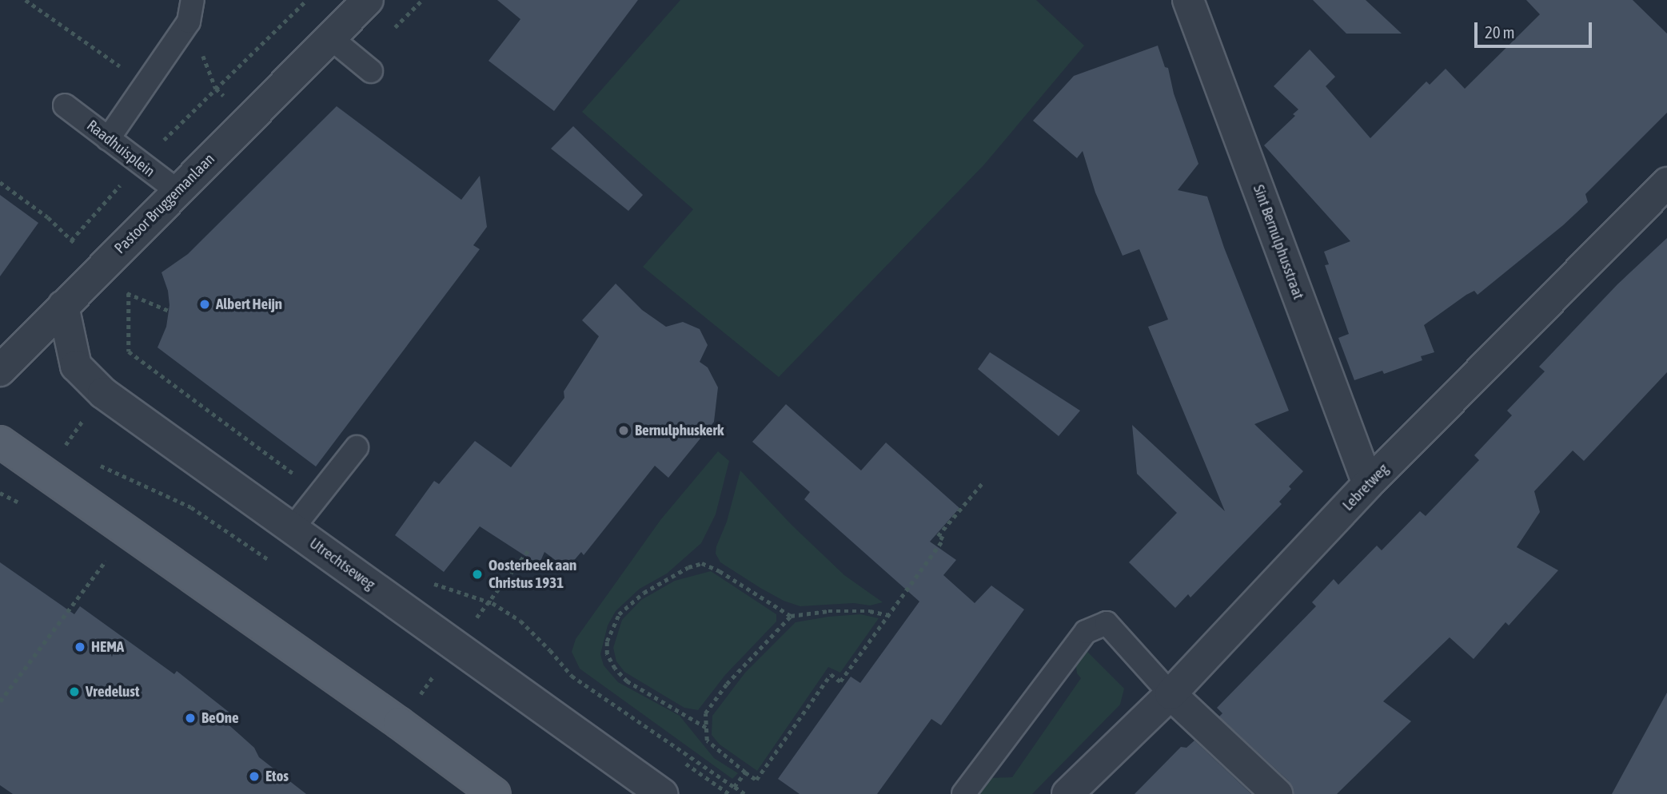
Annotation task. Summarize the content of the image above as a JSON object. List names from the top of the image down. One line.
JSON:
{"streets":{"street":["Pastoor Bruggemanlaan","Sint Bernulphusstraat","Lebretweg","Utrechtseweg"],"lane":["Raadhuisplein"]},"crossings":[["Raadhuisplein","Pastoor Bruggemanlaan"],["Pastoor Bruggemanlaan","Utrechtseweg"],["Sint Bernulphusstraat","Lebretweg"]],"places":["Albert Heijn","Bernulphuskerk","Oosterbeek aan Christus 1931","HEMA","Vredelust","BeOne","Etos"],"scale_bar":"20 m"}
